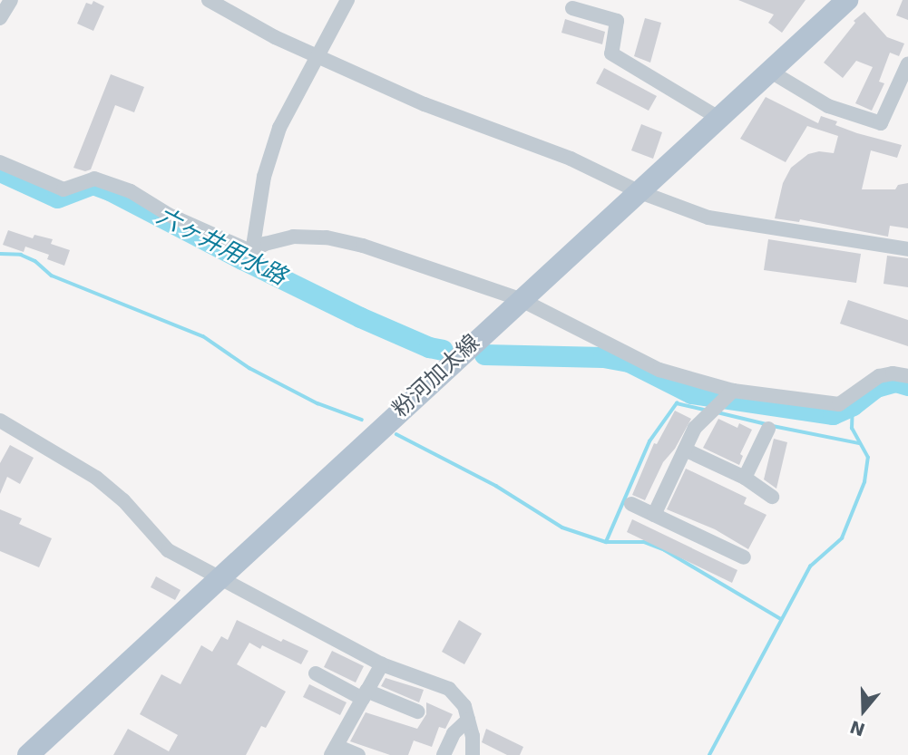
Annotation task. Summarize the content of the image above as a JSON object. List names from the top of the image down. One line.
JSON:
{"streets":{"main road":["粉河加太線"]},"water":["六ヶ井用水路"],"north":"bottom"}
